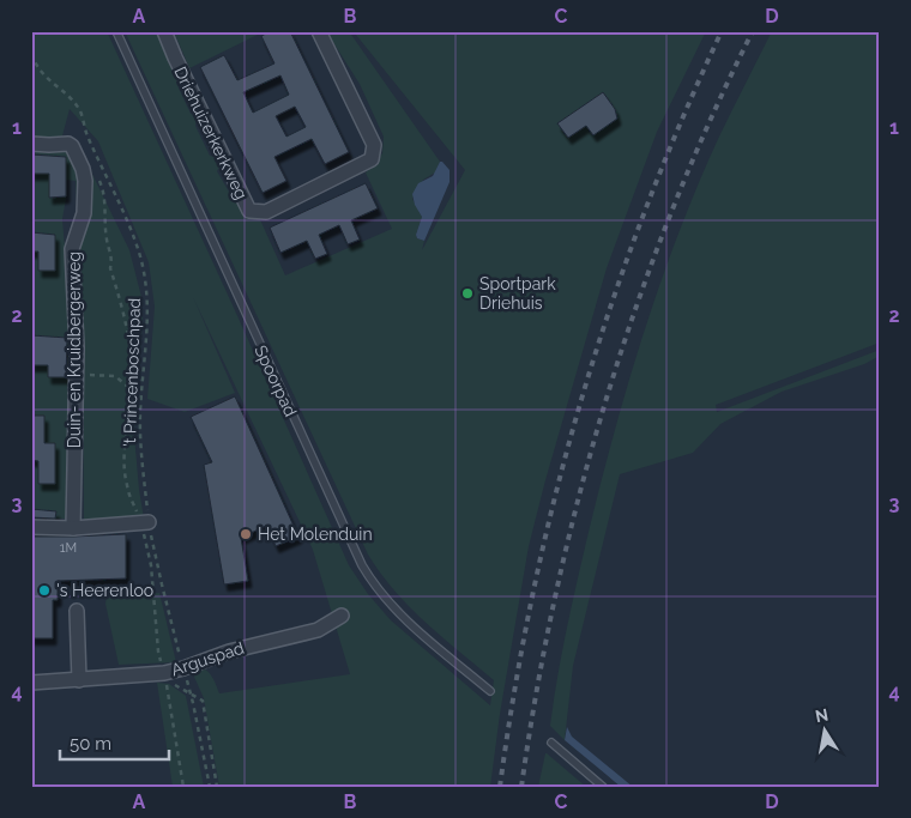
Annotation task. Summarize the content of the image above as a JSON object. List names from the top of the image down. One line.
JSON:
{"streets":{"street":["Driehuizerkerkweg","Duin- en Kruidbergerweg","Arguspad"],"lane":["Spoorpad"],"path":["'t Princenboschpad"]},"crossings":[["'t Princenboschpad","Arguspad"]],"places":["Sportpark Driehuis","Het Molenduin","'s Heerenloo"],"house_numbers":["1M"],"scale_bar":"50 m","north":"top","grid":{"columns":["A","B","C","D"],"rows":["1","2","3","4"]}}
